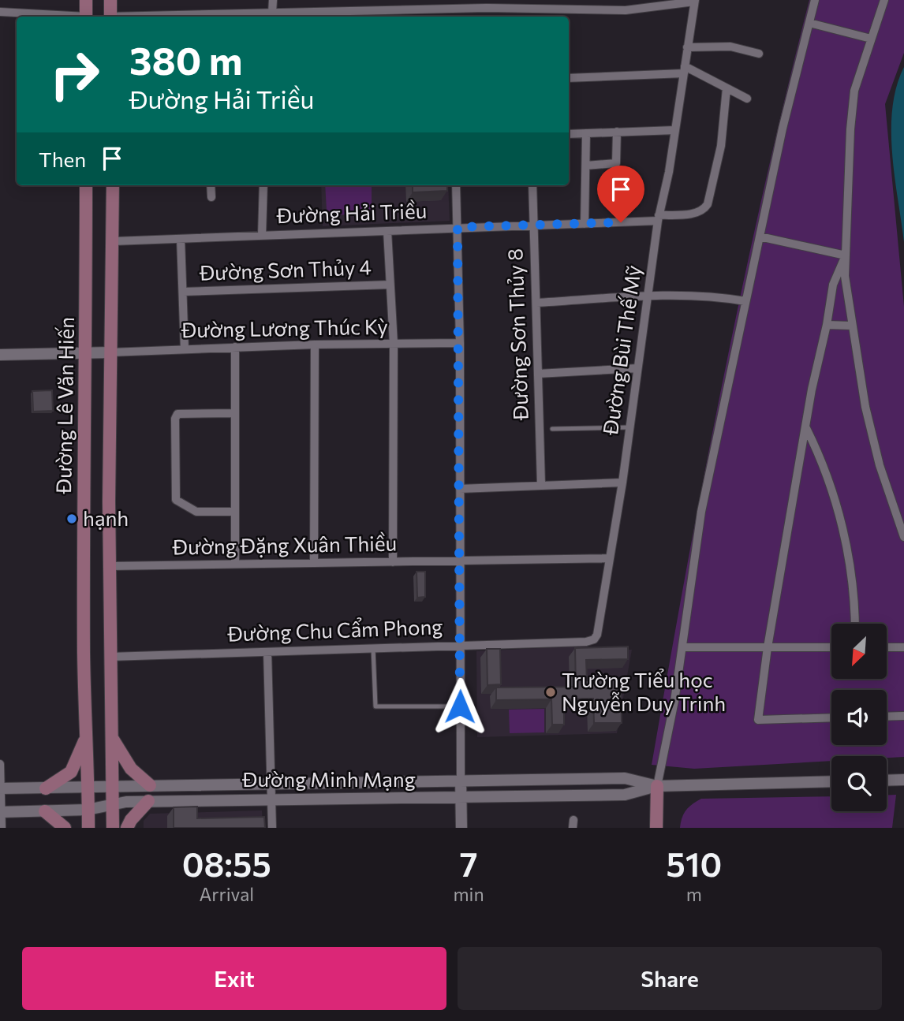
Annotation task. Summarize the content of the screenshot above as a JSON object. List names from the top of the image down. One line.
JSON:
{"streets":{"main road":["Đường Lê Văn Hiến"],"street":["Đường Hải Triều","Đường Sơn Thủy 4","Đường Lương Thúc Kỳ","Đường Sơn Thủy 8","Đường Bùi Thế Mỹ","Đường Đặng Xuân Thiều","Đường Chu Cẩm Phong","Đường Minh Mạng"]},"crossings":[["Đường Hải Triều","Đường Sơn Thủy 8"],["Đường Hải Triều","Đường Bùi Thế Mỹ"],["Đường Sơn Thủy 8","Đường Bùi Thế Mỹ"],["Đường Bùi Thế Mỹ","Đường Đặng Xuân Thiều"],["Đường Bùi Thế Mỹ","Đường Chu Cẩm Phong"],["Đường Lê Văn Hiến","Đường Minh Mạng"]],"places":["hạnh","Trường Tiểu học Nguyễn Duy Trinh"],"north":"bottom left","page":{"turn":["380 m","Đường Hải Triều"],"then":"Then","eta":["08:55","Arrival","7","min","510","m"],"buttons":["Exit","Share"]}}
